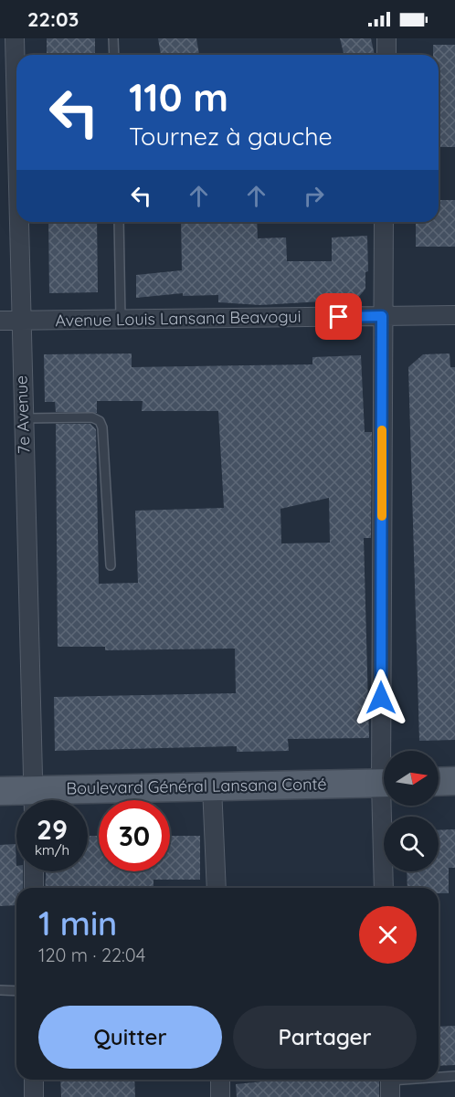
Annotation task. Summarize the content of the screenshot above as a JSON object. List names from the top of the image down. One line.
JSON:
{"streets":{"main road":["Boulevard Général Lansana Conté"],"street":["Avenue Louis Lansana Beavogui","7e Avenue"]},"crossings":[["Avenue Louis Lansana Beavogui","7e Avenue"]],"north":"right","page":{"status":"22:03","turn":["110 m","Tournez à gauche"],"speed":"29 km/h","limit":"30","heading":["1 min","120 m · 22:04"],"buttons":["Quitter","Partager"]}}
